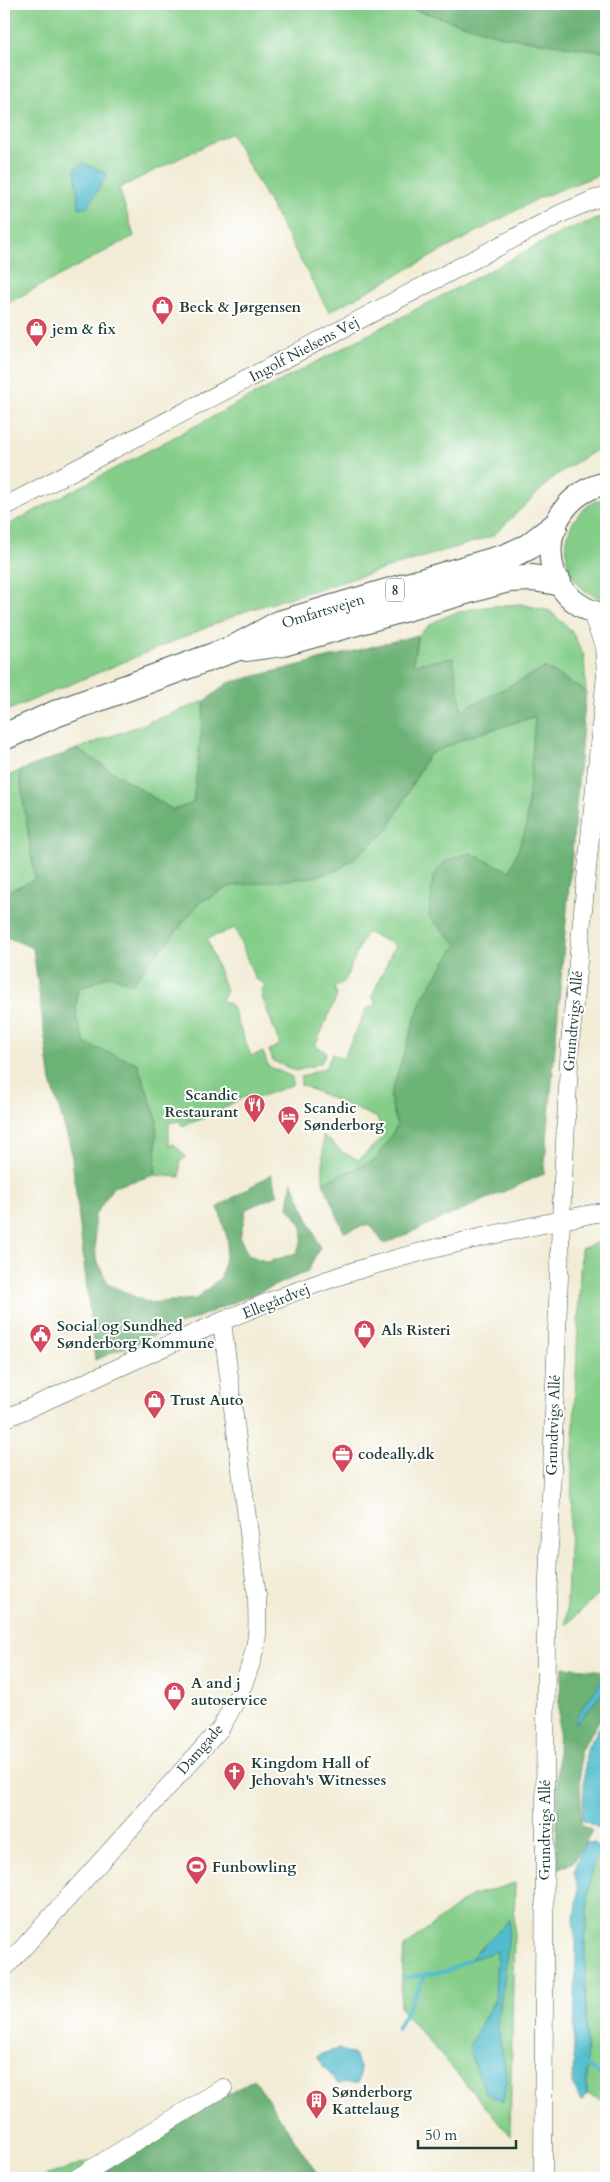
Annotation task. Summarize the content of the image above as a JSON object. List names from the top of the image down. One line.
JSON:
{"streets":{"highway":["8","Omfartsvejen"],"street":["Ingolf Nielsens Vej","Grundtvigs Allé","Ellegårdvej","Damgade"]},"crossings":[["8","Omfartsvejen"],["8","Grundtvigs Allé"],["Grundtvigs Allé","Ellegårdvej"],["Ellegårdvej","Damgade"]],"places":{"shop":["Beck & Jørgensen","jem & fix","Als Risteri","Trust Auto","A and j autoservice"],"restaurant":["Scandic Restaurant"],"hotel":["Scandic Sønderborg"],"public building":["Social og Sundhed Sønderborg Kommune"],"office":["codeally.dk"],"church":["Kingdom Hall of Jehovah's Witnesses"],"sports":["Funbowling"],"building":["Sønderborg Kattelaug"]},"scale_bar":"50 m"}
